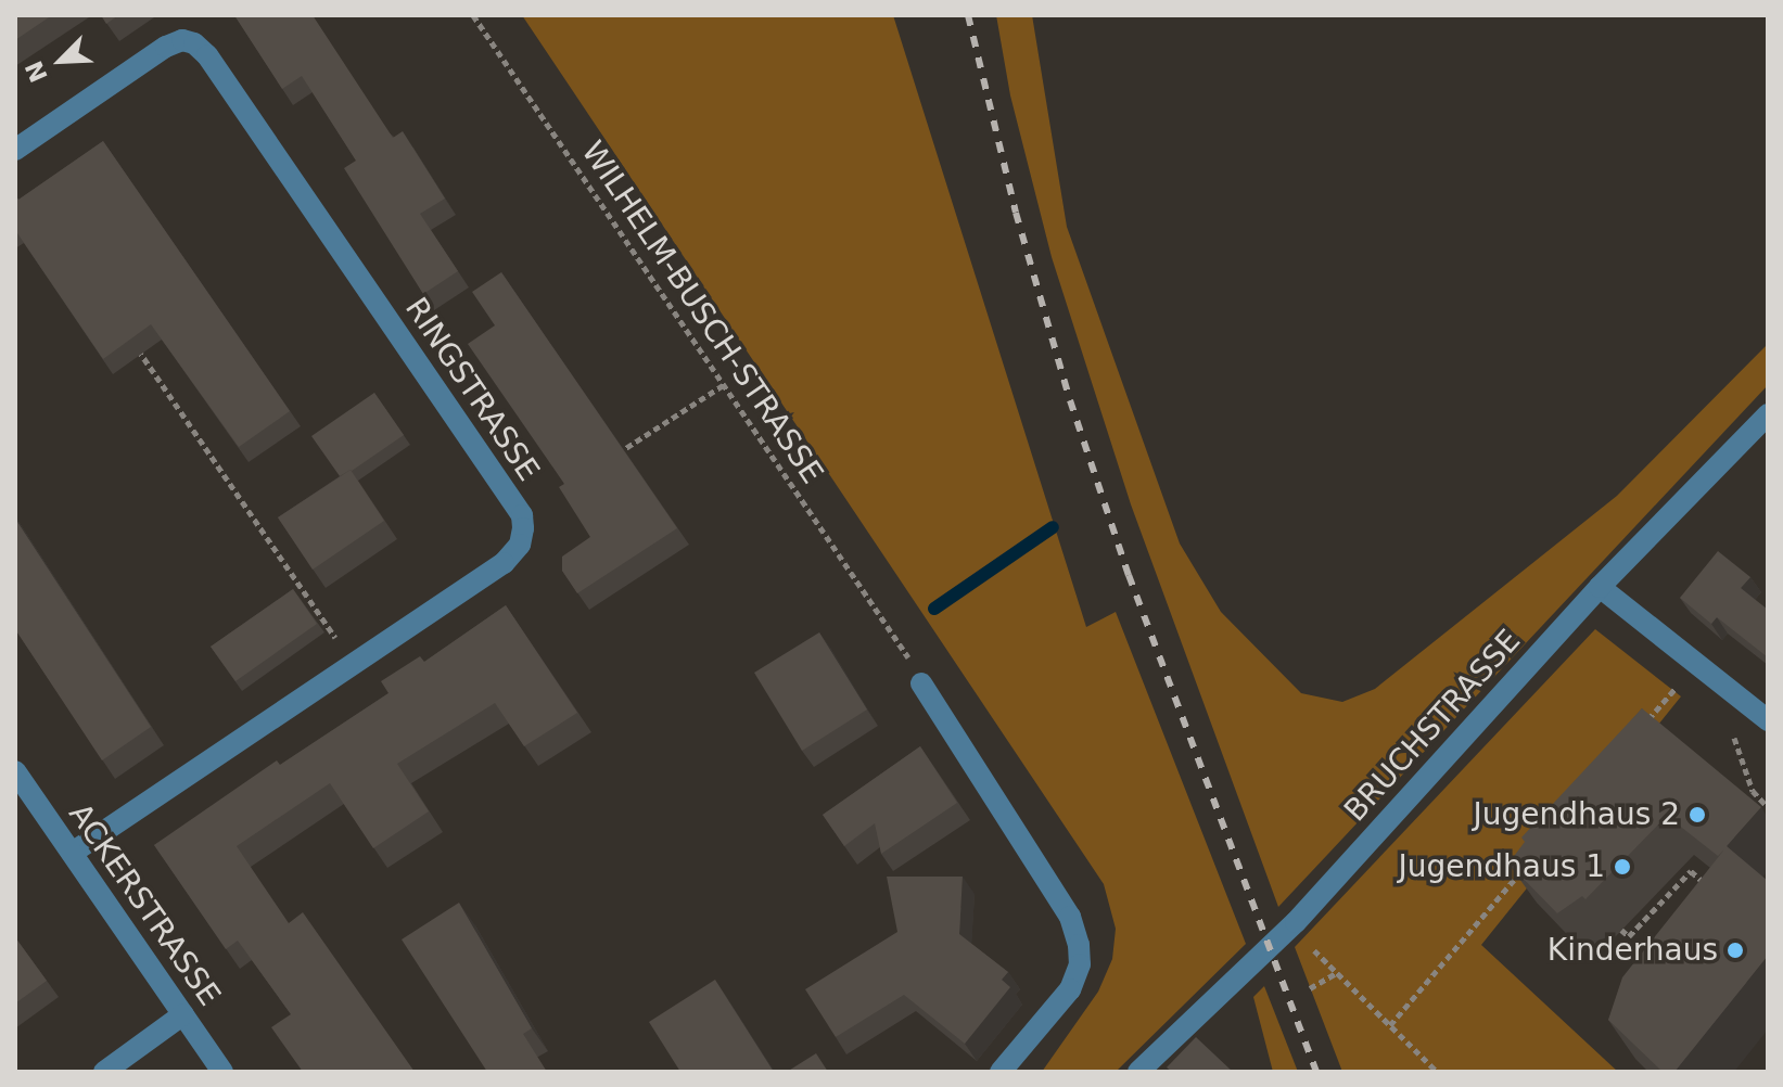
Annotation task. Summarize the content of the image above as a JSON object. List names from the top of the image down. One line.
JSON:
{"streets":{"street":["RINGSTRASSE","BRUCHSTRASSE","ACKERSTRASSE"],"path":["WILHELM-BUSCH-STRASSE"]},"crossings":[["RINGSTRASSE","ACKERSTRASSE"]],"places":["Jugendhaus 2","Jugendhaus 1","Kinderhaus"],"north":"bottom left"}
